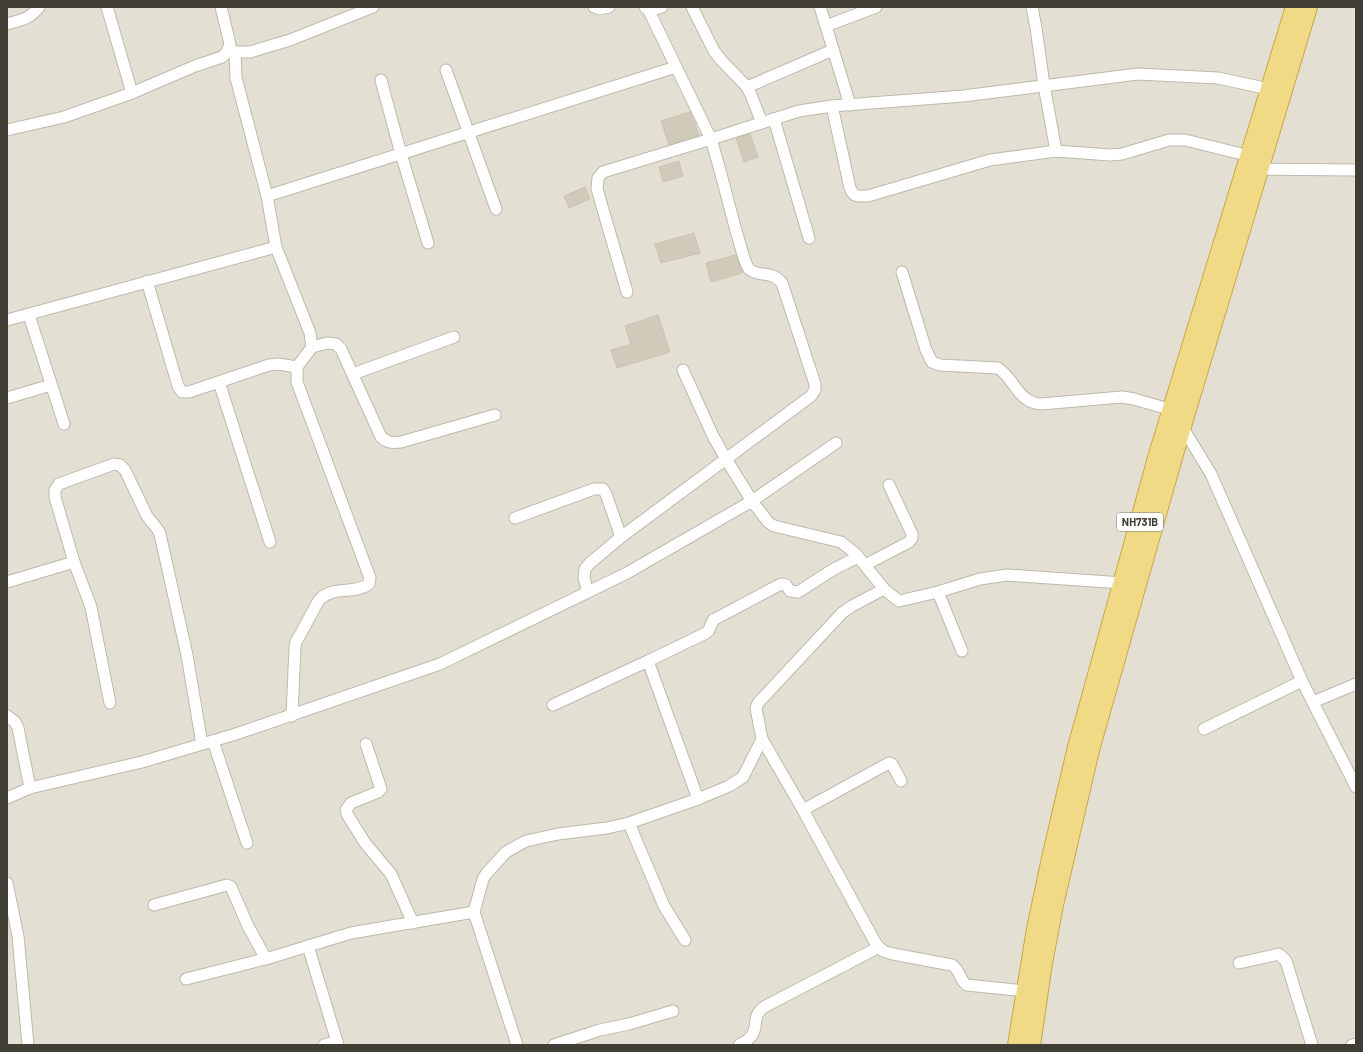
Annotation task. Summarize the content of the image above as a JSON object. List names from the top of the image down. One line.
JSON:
{"streets":{"highway":["NH731B"]}}
